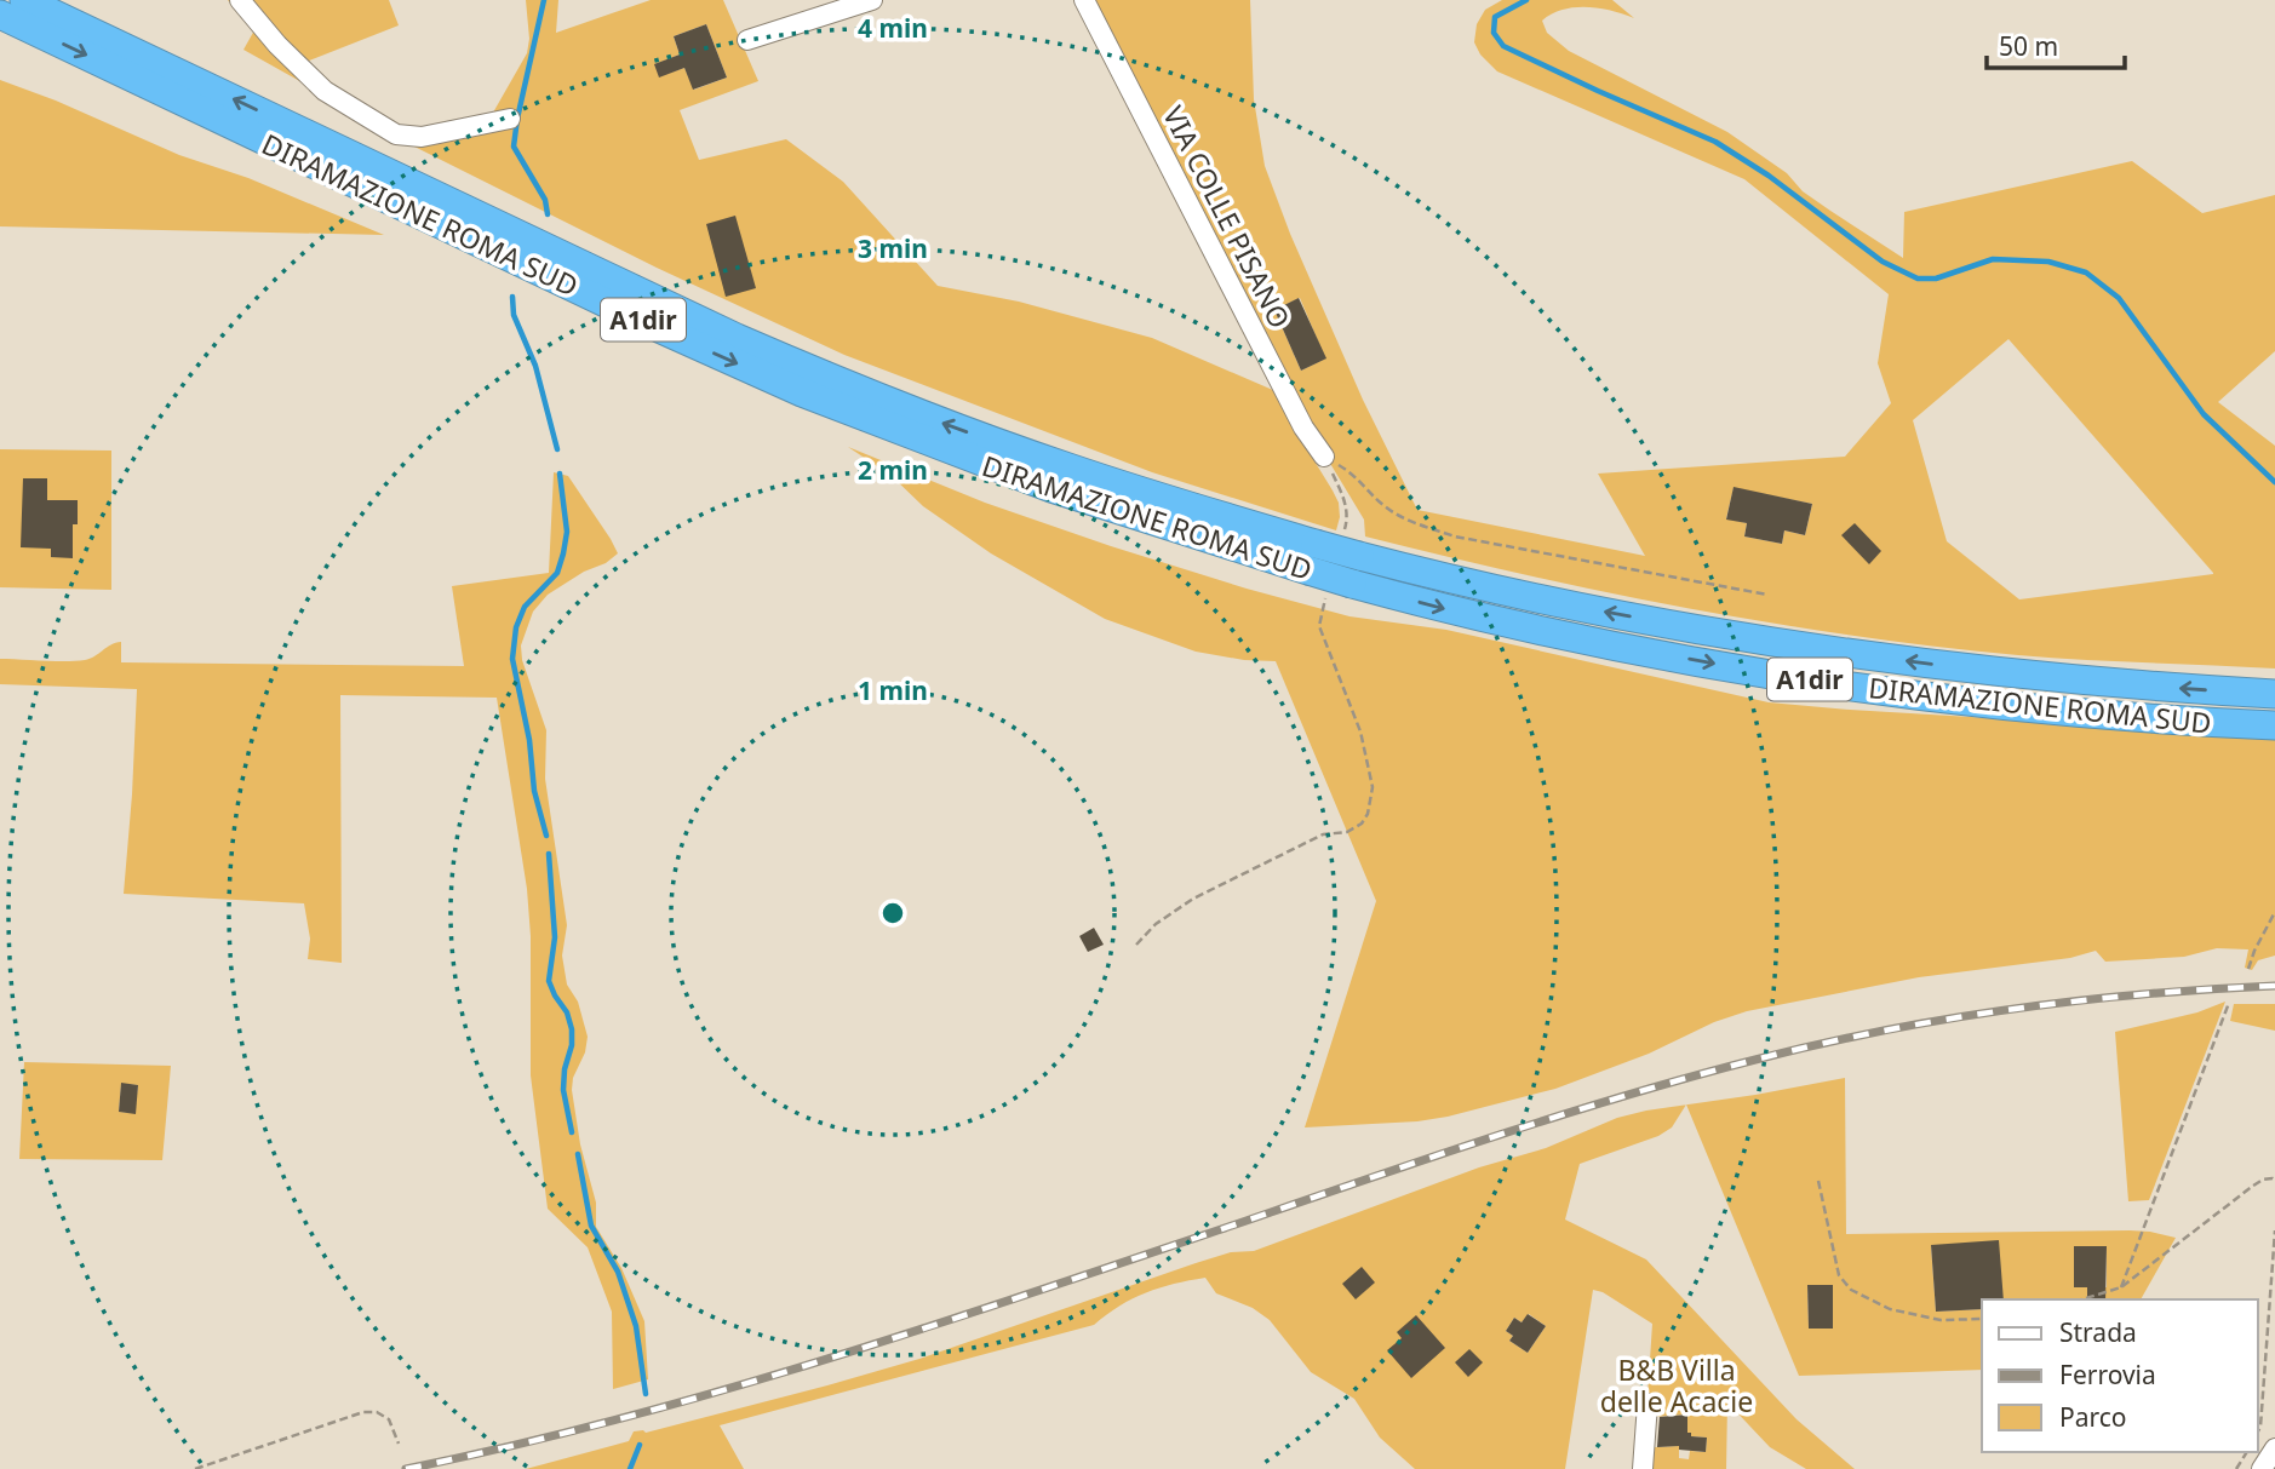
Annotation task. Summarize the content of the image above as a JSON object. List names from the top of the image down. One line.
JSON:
{"streets":{"highway":["DIRAMAZIONE ROMA SUD","A1dir"],"street":["VIA COLLE PISANO"]},"parks":["B&B Villa delle Acacie"],"legend":["Strada","Ferrovia","Parco"],"scale_bar":"50 m","rings":["4 min","3 min","2 min","1 min"]}
